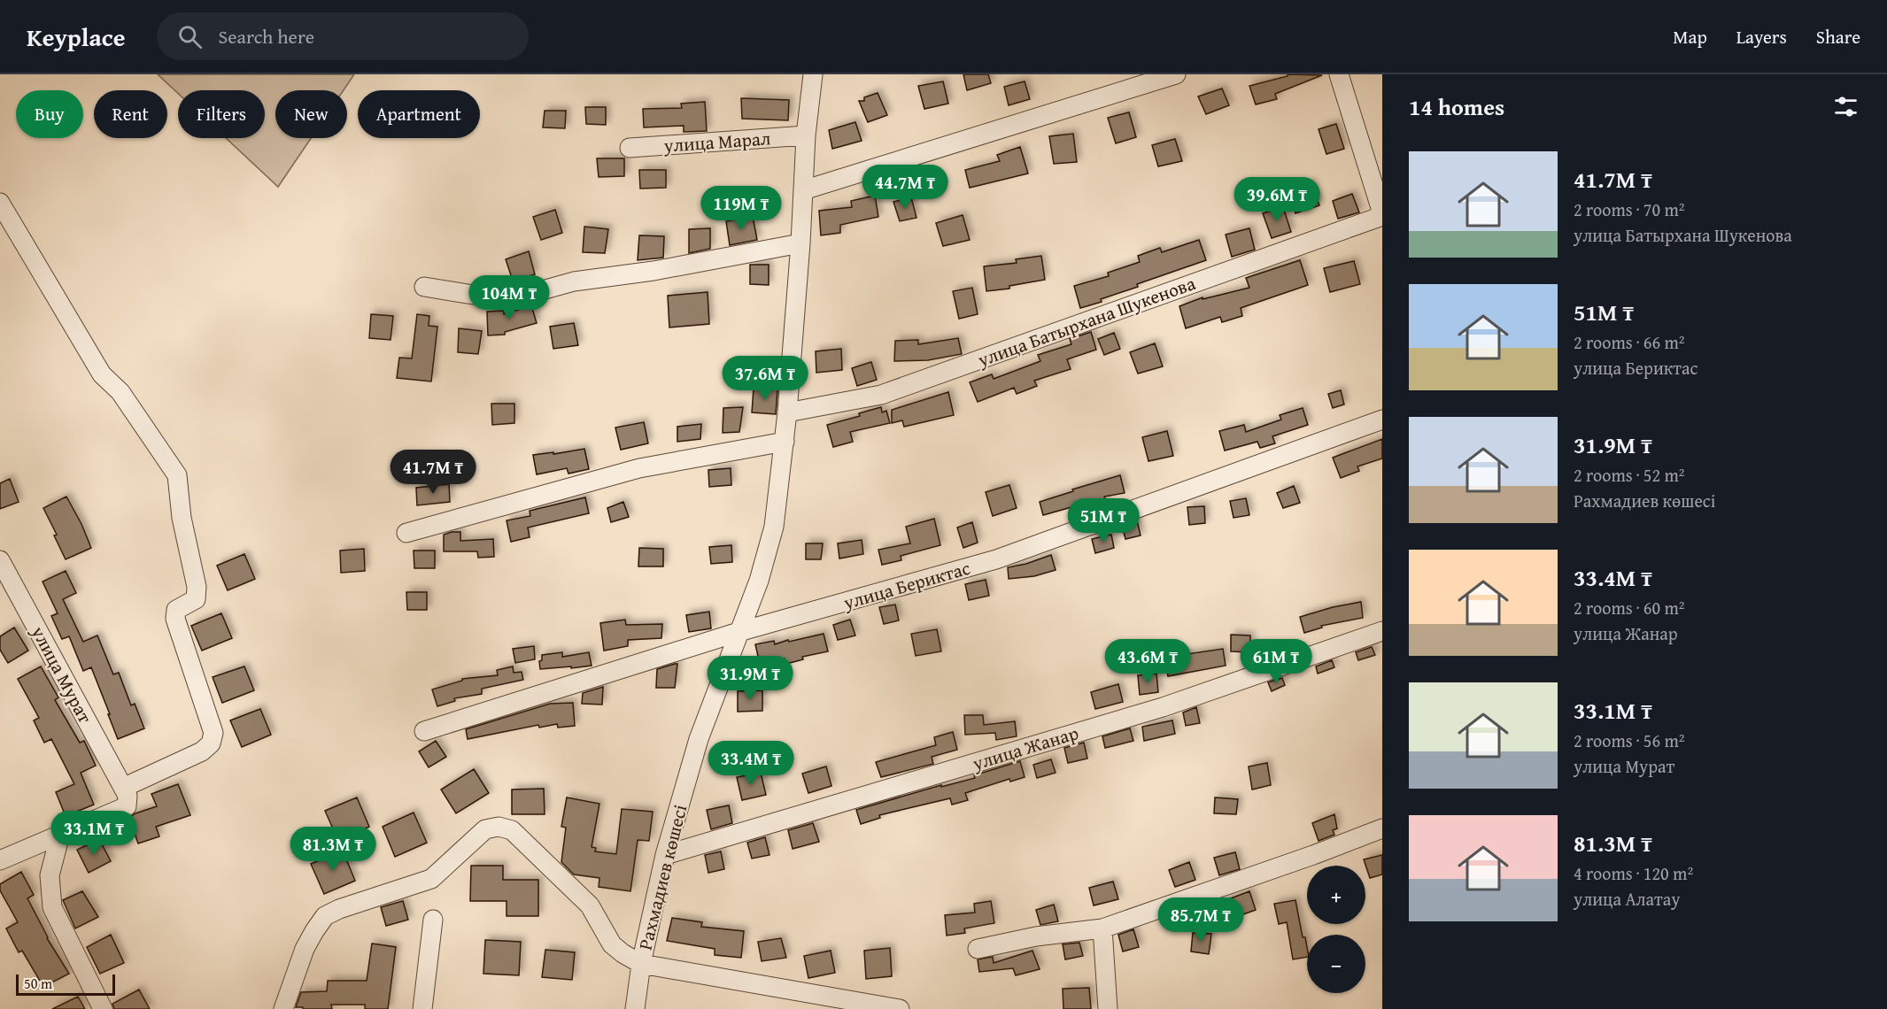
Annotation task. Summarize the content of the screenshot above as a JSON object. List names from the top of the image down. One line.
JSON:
{"streets":{"street":["улица Марал","улица Батырхана Шукенова","улица Бериктас","улица Мурат","улица Жанар","Рахмадиев көшесі"]},"crossings":[["улица Марал","Рахмадиев көшесі"],["улица Батырхана Шукенова","Рахмадиев көшесі"],["улица Бериктас","Рахмадиев көшесі"],["улица Жанар","Рахмадиев көшесі"]],"scale_bar":"50 m","page":{"header":"Keyplace","search":"Search here","nav":["Map","Layers","Share"],"heading":"14 homes","chip":["Buy","Rent","Filters","New","Apartment"],"list":[{"name":"41.7M ₸","note":"2 rooms · 70 m² · улица Батырхана Шукенова"},{"name":"51M ₸","note":"2 rooms · 66 m² · улица Бериктас"},{"name":"31.9M ₸","note":"2 rooms · 52 m² · Рахмадиев көшесі"},{"name":"33.4M ₸","note":"2 rooms · 60 m² · улица Жанар"},{"name":"33.1M ₸","note":"2 rooms · 56 m² · улица Мурат"},{"name":"81.3M ₸","note":"4 rooms · 120 m² · улица Алатау"}],"price":["44.7M ₸","39.6M ₸","119M ₸","104M ₸","37.6M ₸","41.7M ₸","51M ₸","43.6M ₸","61M ₸","31.9M ₸","33.4M ₸","33.1M ₸","81.3M ₸","85.7M ₸"],"map_buttons":["+","−"],"scale":"50 m"}}
